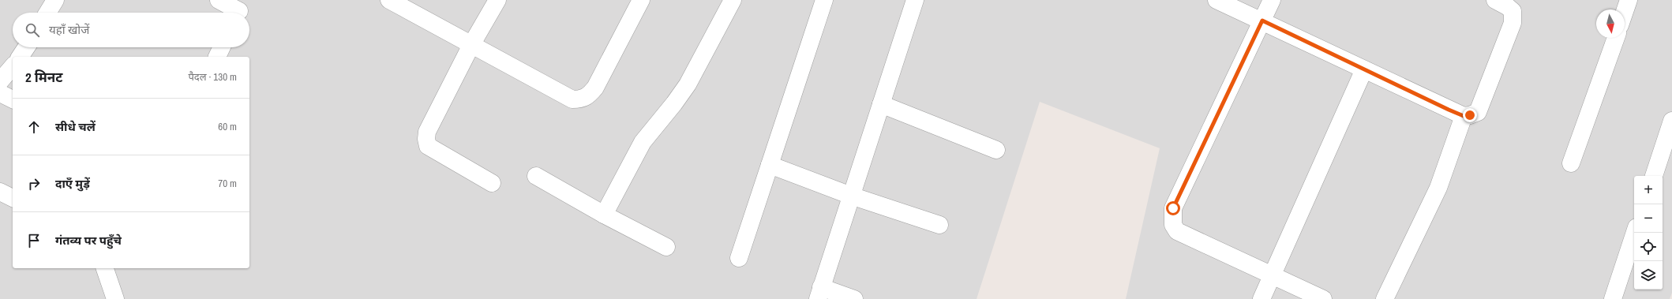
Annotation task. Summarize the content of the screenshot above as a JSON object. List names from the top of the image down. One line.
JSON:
{"north":"bottom","page":{"search":"यहाँ खोजें","heading":["2 मिनट","पैदल · 130 m"],"list":[["सीधे चलें","60 m"],["दाएँ मुड़ें","70 m"],"गंतव्य पर पहुँचे"],"map_buttons":["+","−"]}}
